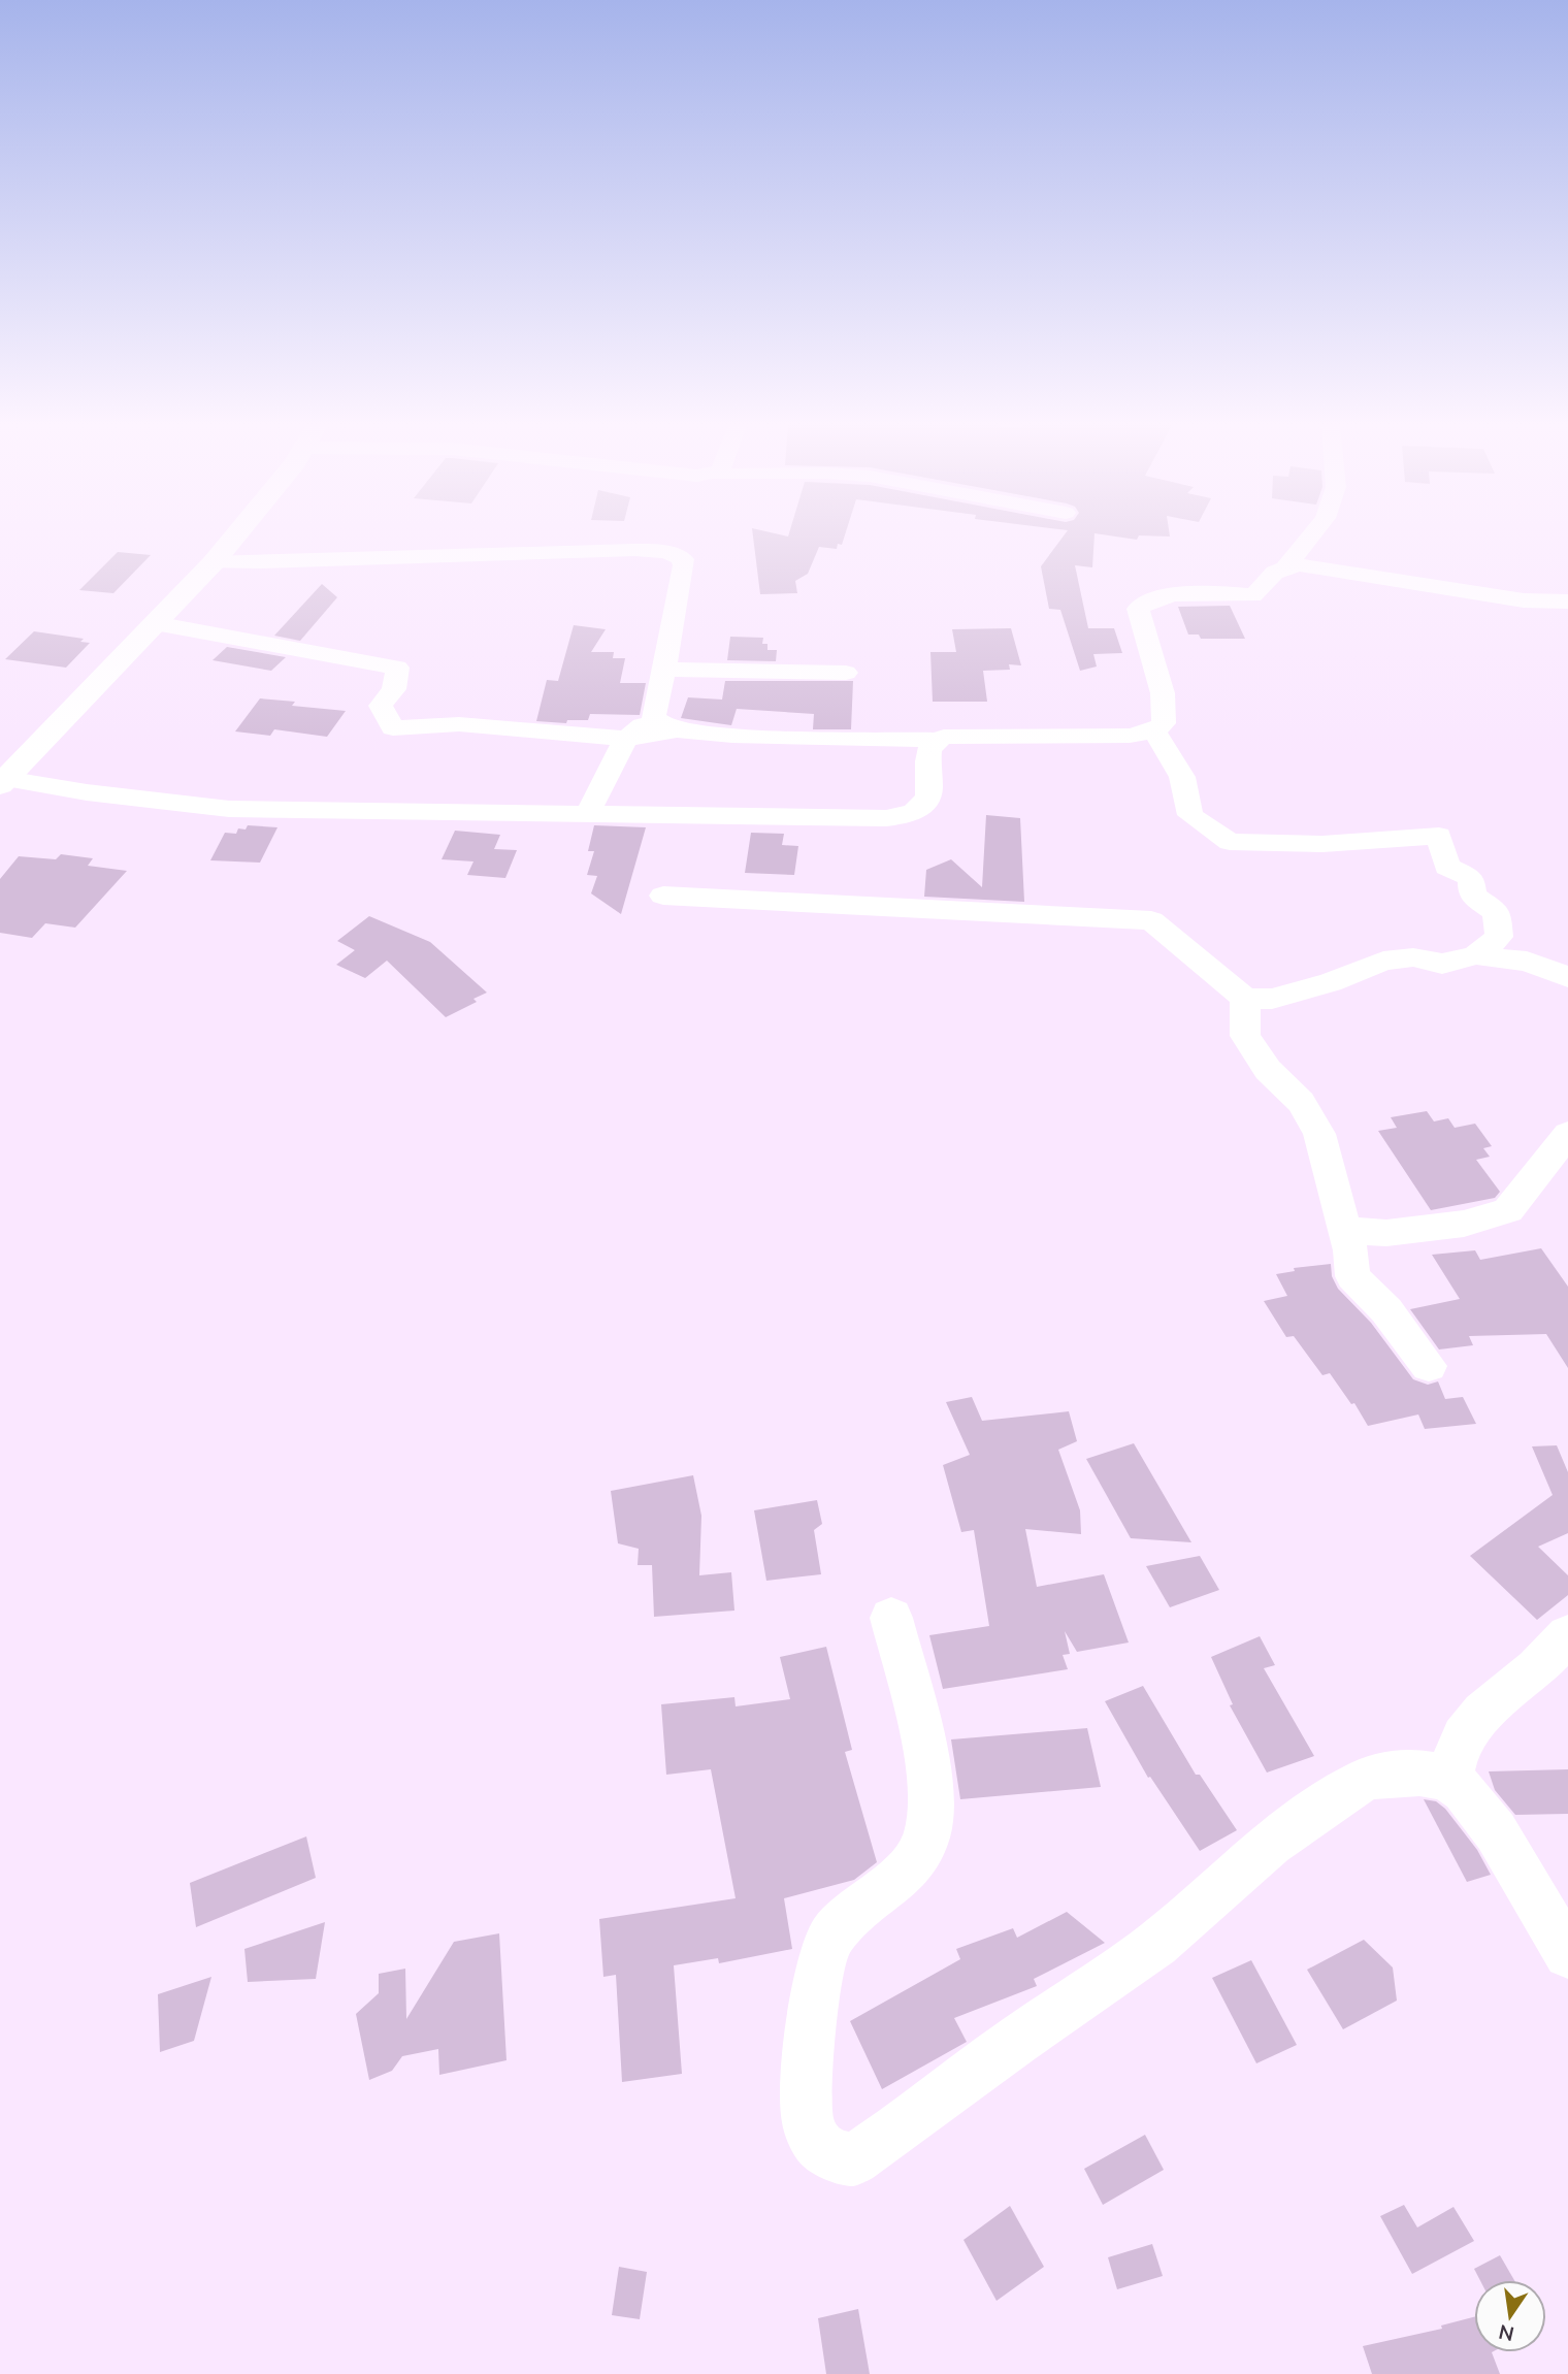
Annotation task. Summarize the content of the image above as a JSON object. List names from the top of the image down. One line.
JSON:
{"north":"bottom"}
